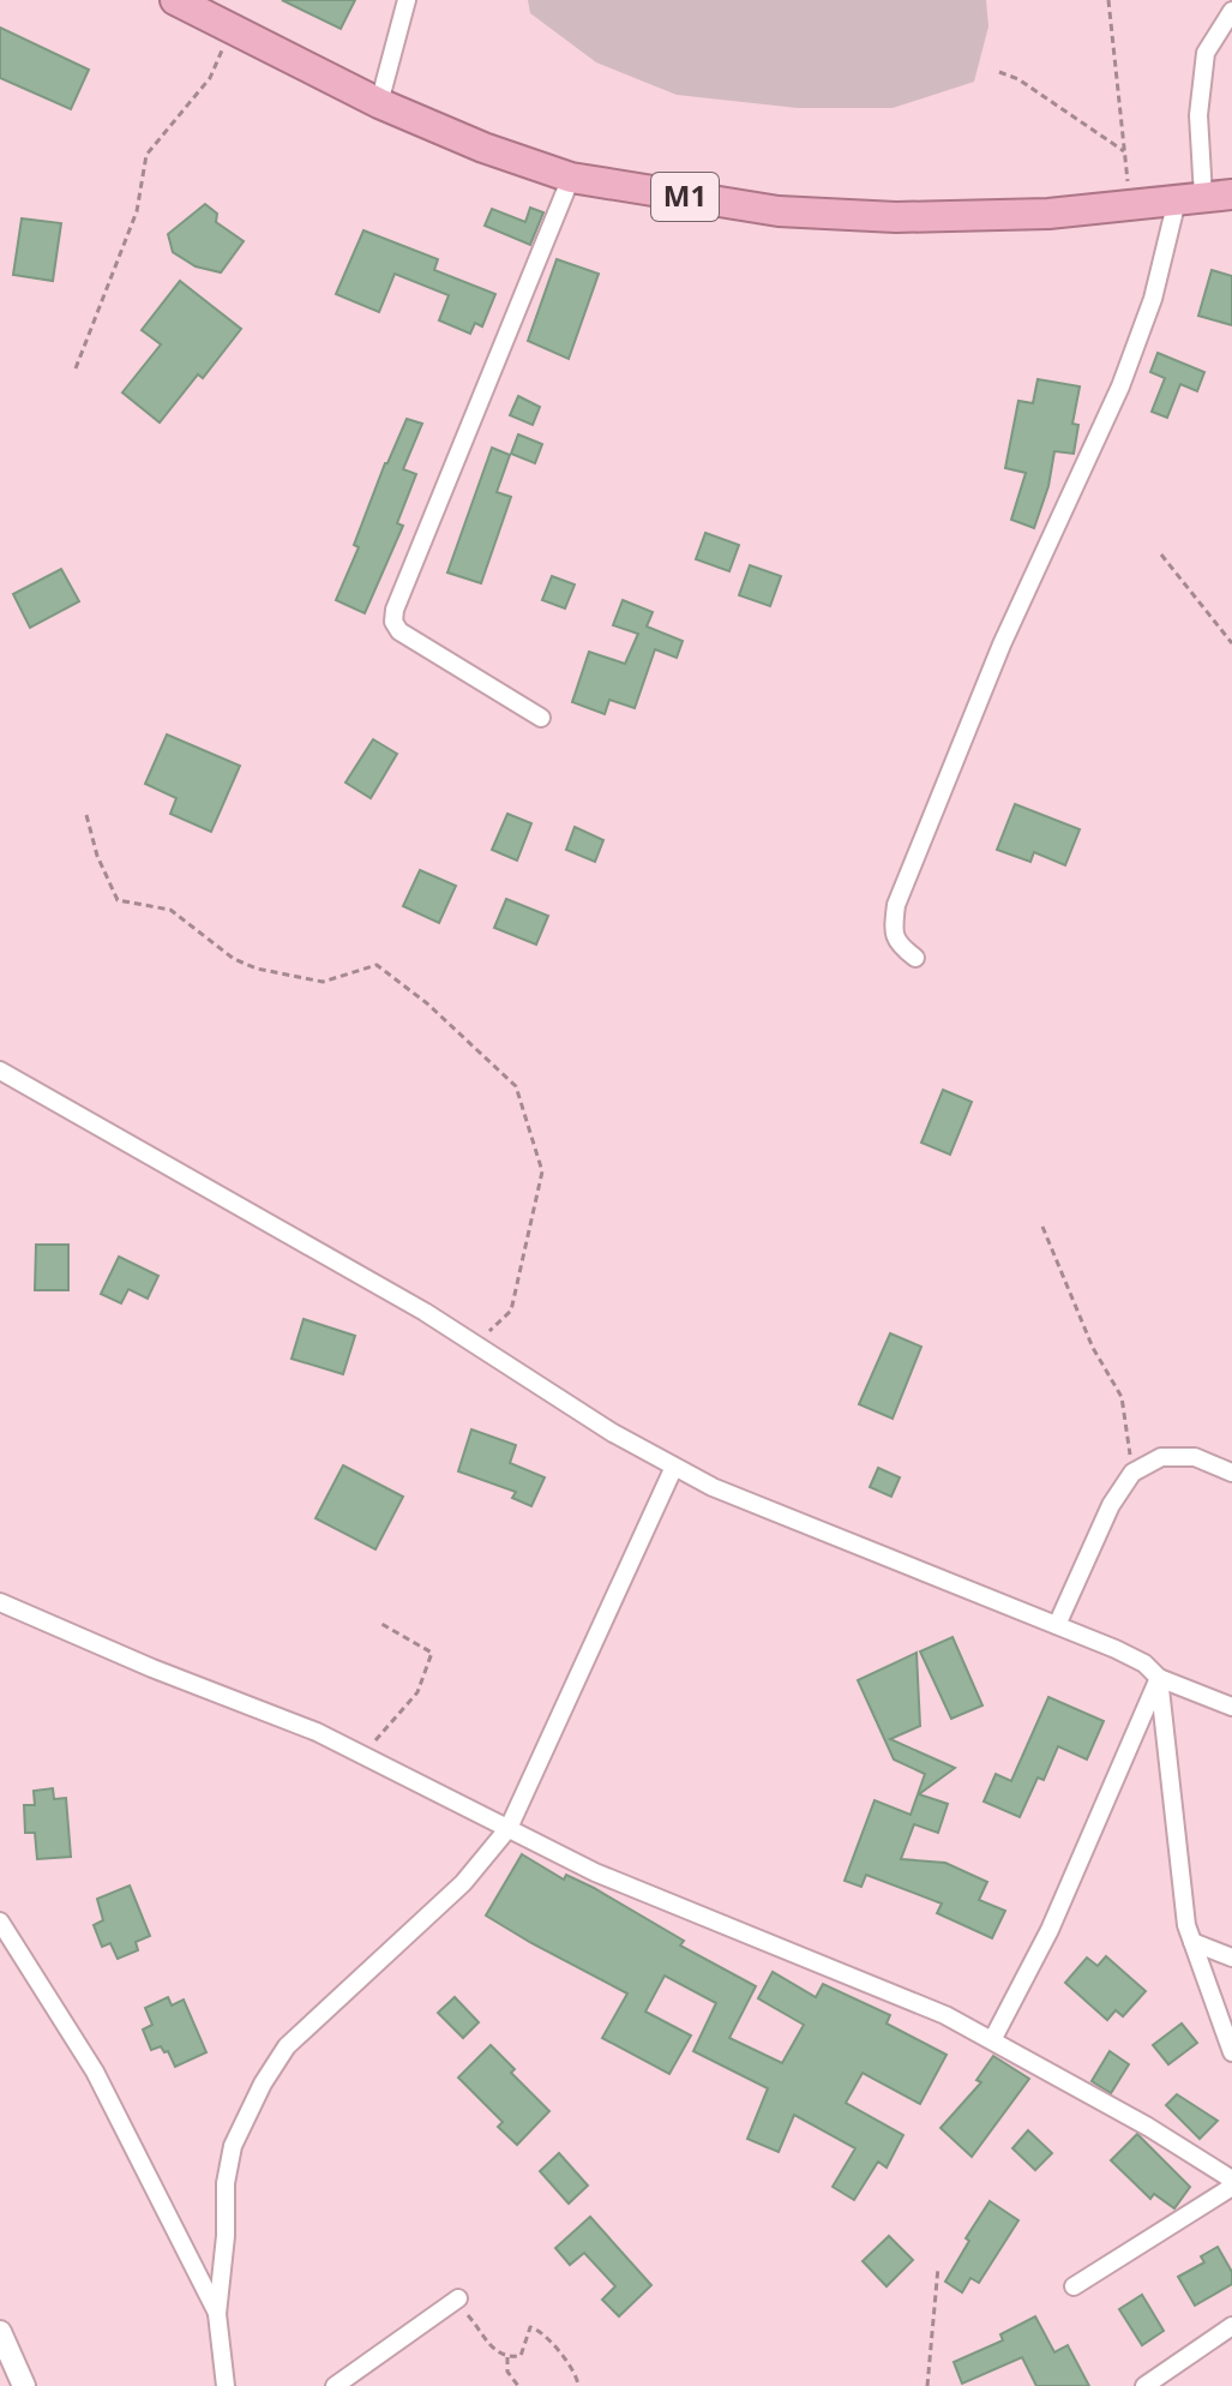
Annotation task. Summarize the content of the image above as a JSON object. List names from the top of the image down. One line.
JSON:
{"streets":{"highway":["M1"]}}
